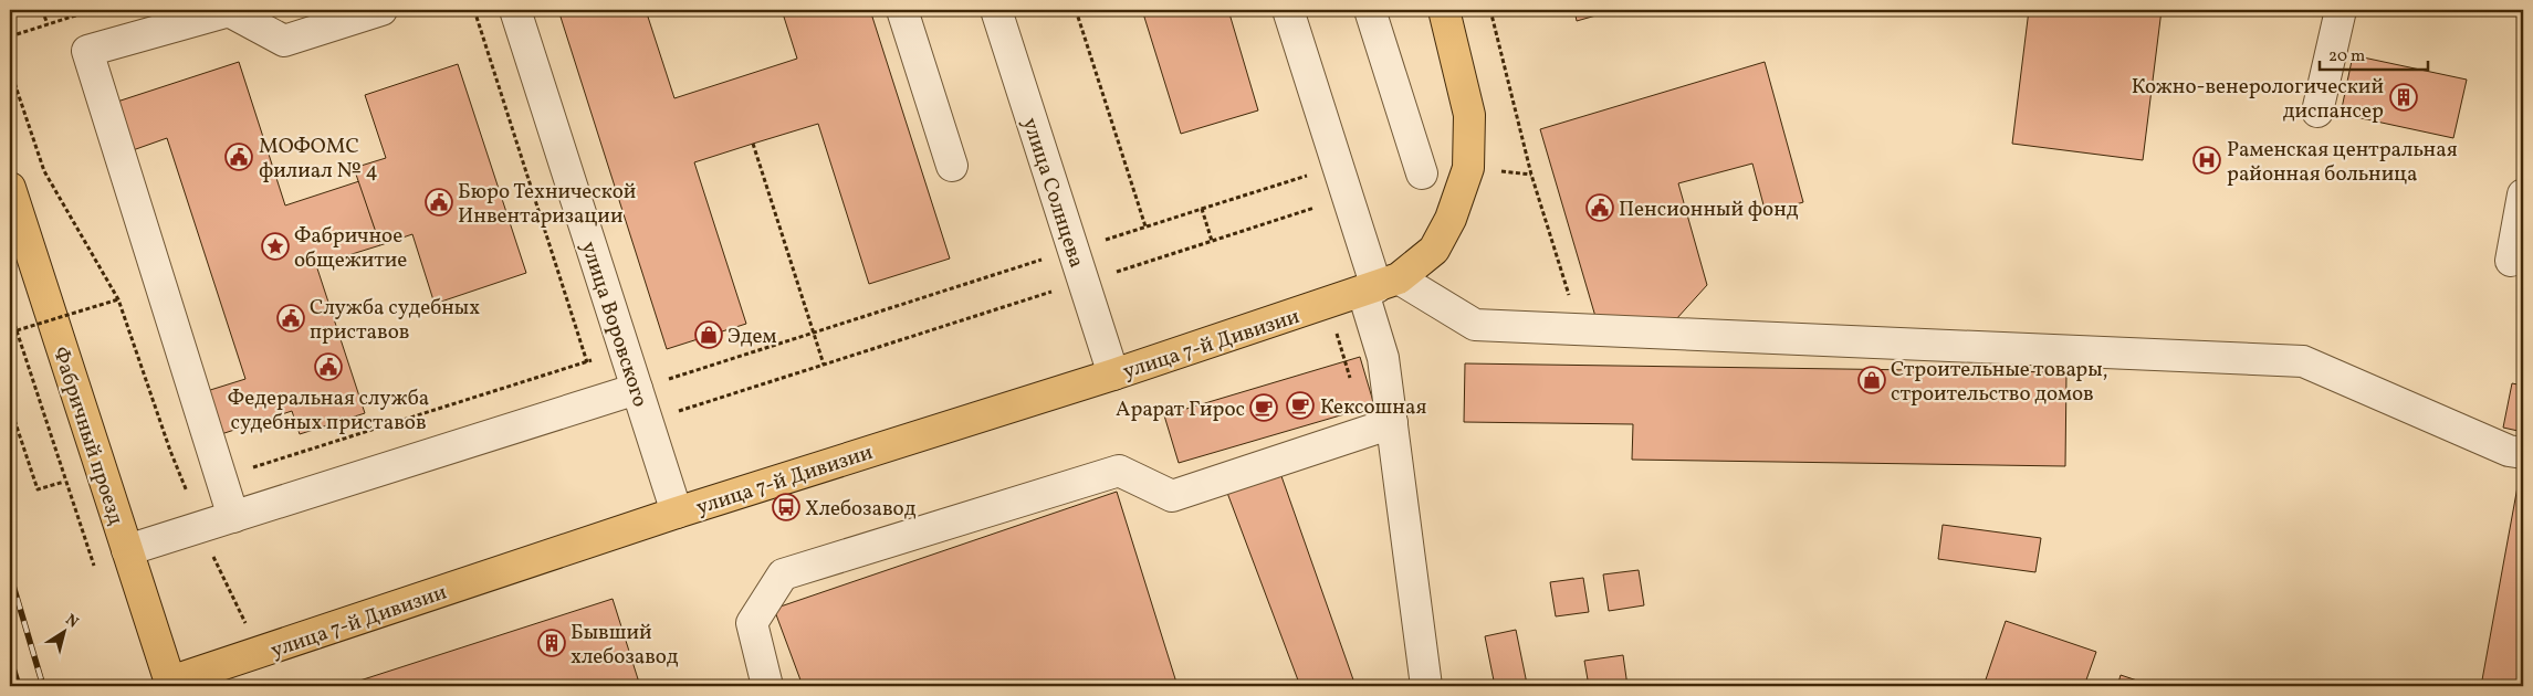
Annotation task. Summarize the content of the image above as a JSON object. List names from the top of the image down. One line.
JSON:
{"streets":{"main road":["улица 7-й Дивизии","Фабричный проезд"],"street":["улица Солнцева","улица Воровского"]},"crossings":[["улица Солнцева","улица 7-й Дивизии"],["улица Воровского","улица 7-й Дивизии"],["улица 7-й Дивизии","Фабричный проезд"]],"places":{"building":["Кожно-венерологический диспансер","Бывший хлебозавод"],"public building":["МОФОМС филиал № 4","Бюро Технической Инвентаризации","Пенсионный фонд","Служба судебных приставов","Федеральная служба судебных приставов"],"hospital":["Раменская центральная районная больница"],"place":["Фабричное общежитие"],"shop":["Эдем","Строительные товары, строительство домов"],"cafe":["Кексошная","Арарат Гирос"],"bus stop":["Хлебозавод"]},"scale_bar":"20 m","north":"top right"}
